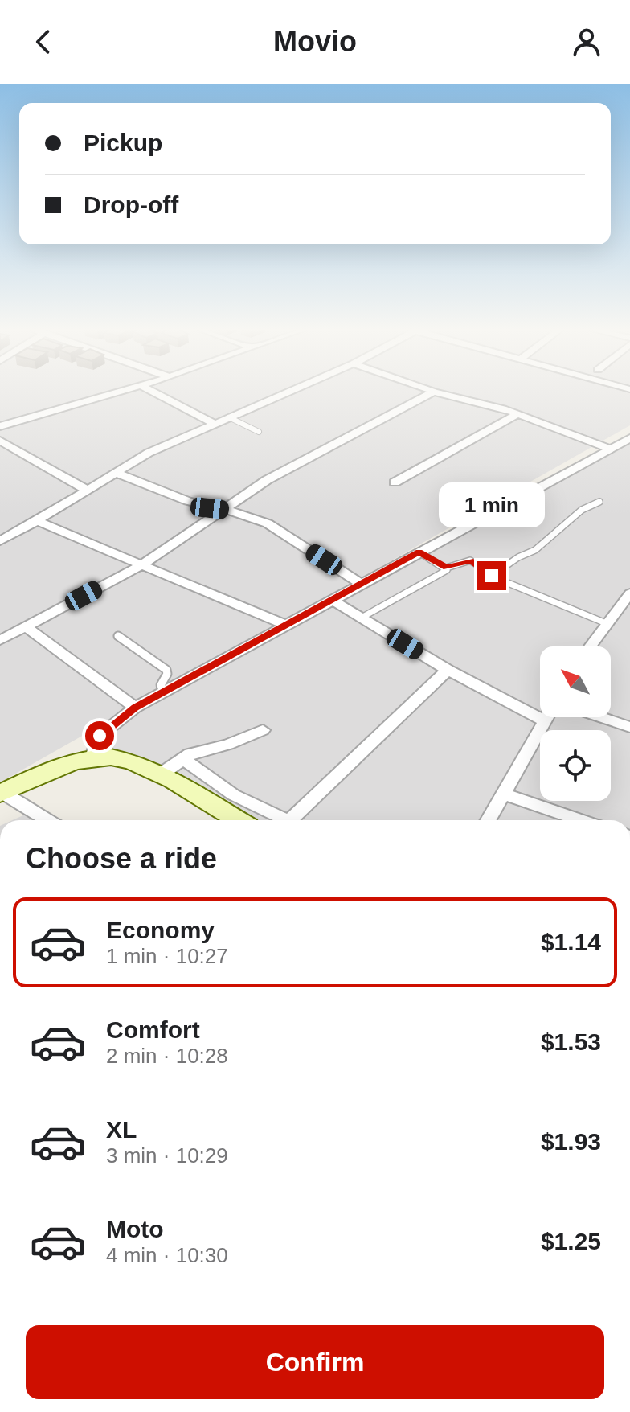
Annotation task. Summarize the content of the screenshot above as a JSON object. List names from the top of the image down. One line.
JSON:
{"north":"top left","page":{"header":"Movio","banner":["Pickup","Drop-off"],"bubble":"1 min","heading":"Choose a ride","list":[{"name":"Economy","note":"1 min · 10:27","value":"$1.14"},{"name":"Comfort","note":"2 min · 10:28","value":"$1.53"},{"name":"XL","note":"3 min · 10:29","value":"$1.93"},{"name":"Moto","note":"4 min · 10:30","value":"$1.25"}],"buttons":"Confirm"}}
